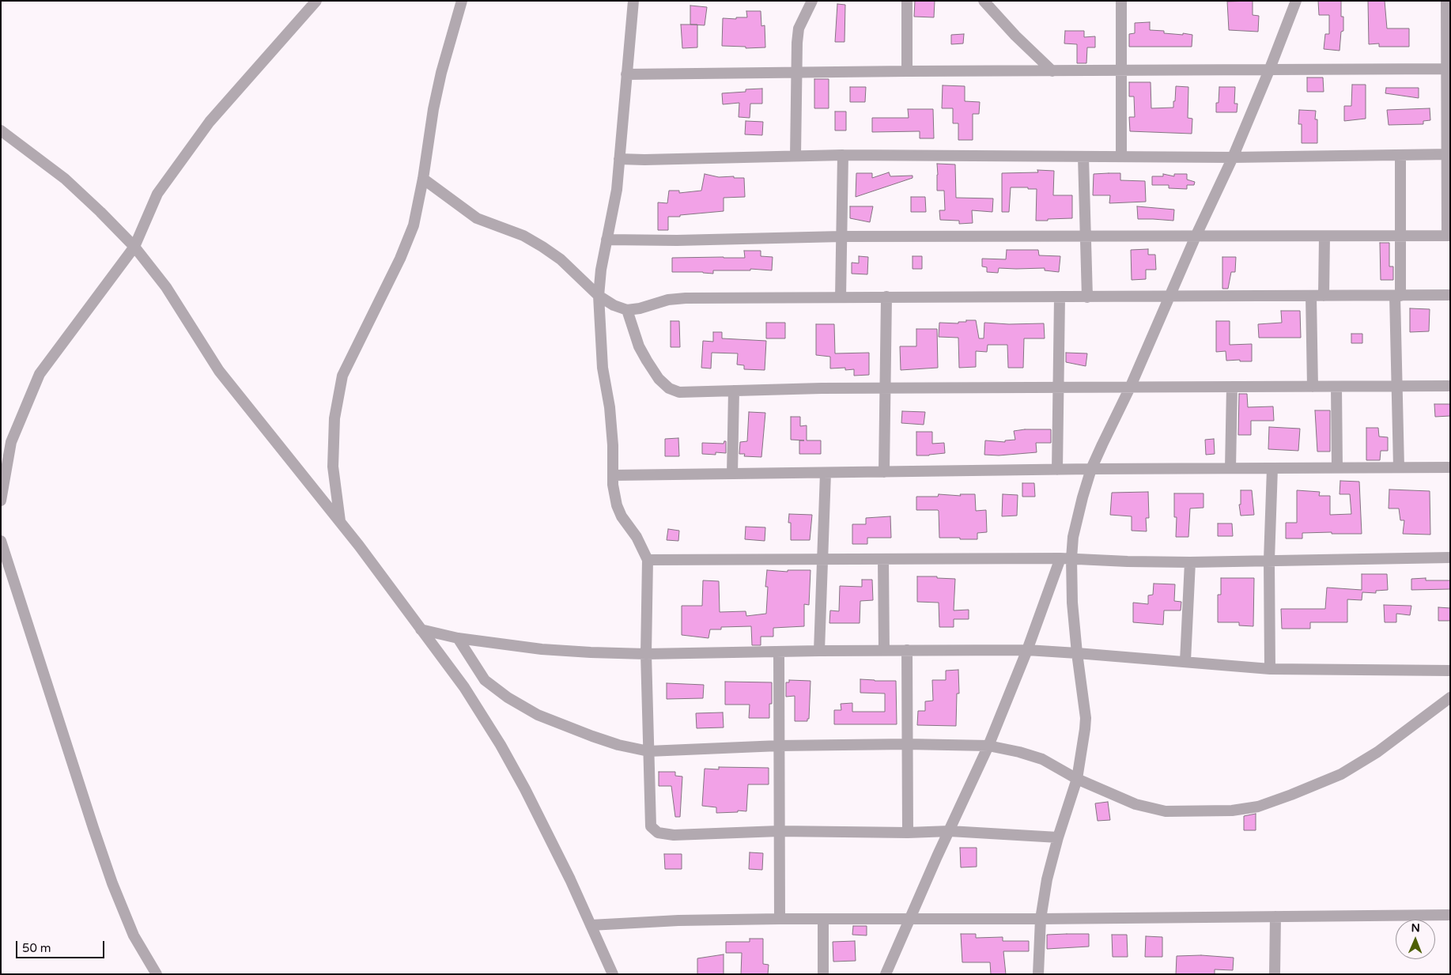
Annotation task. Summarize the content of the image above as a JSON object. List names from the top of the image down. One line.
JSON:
{"scale_bar":"50 m","north":"top"}
